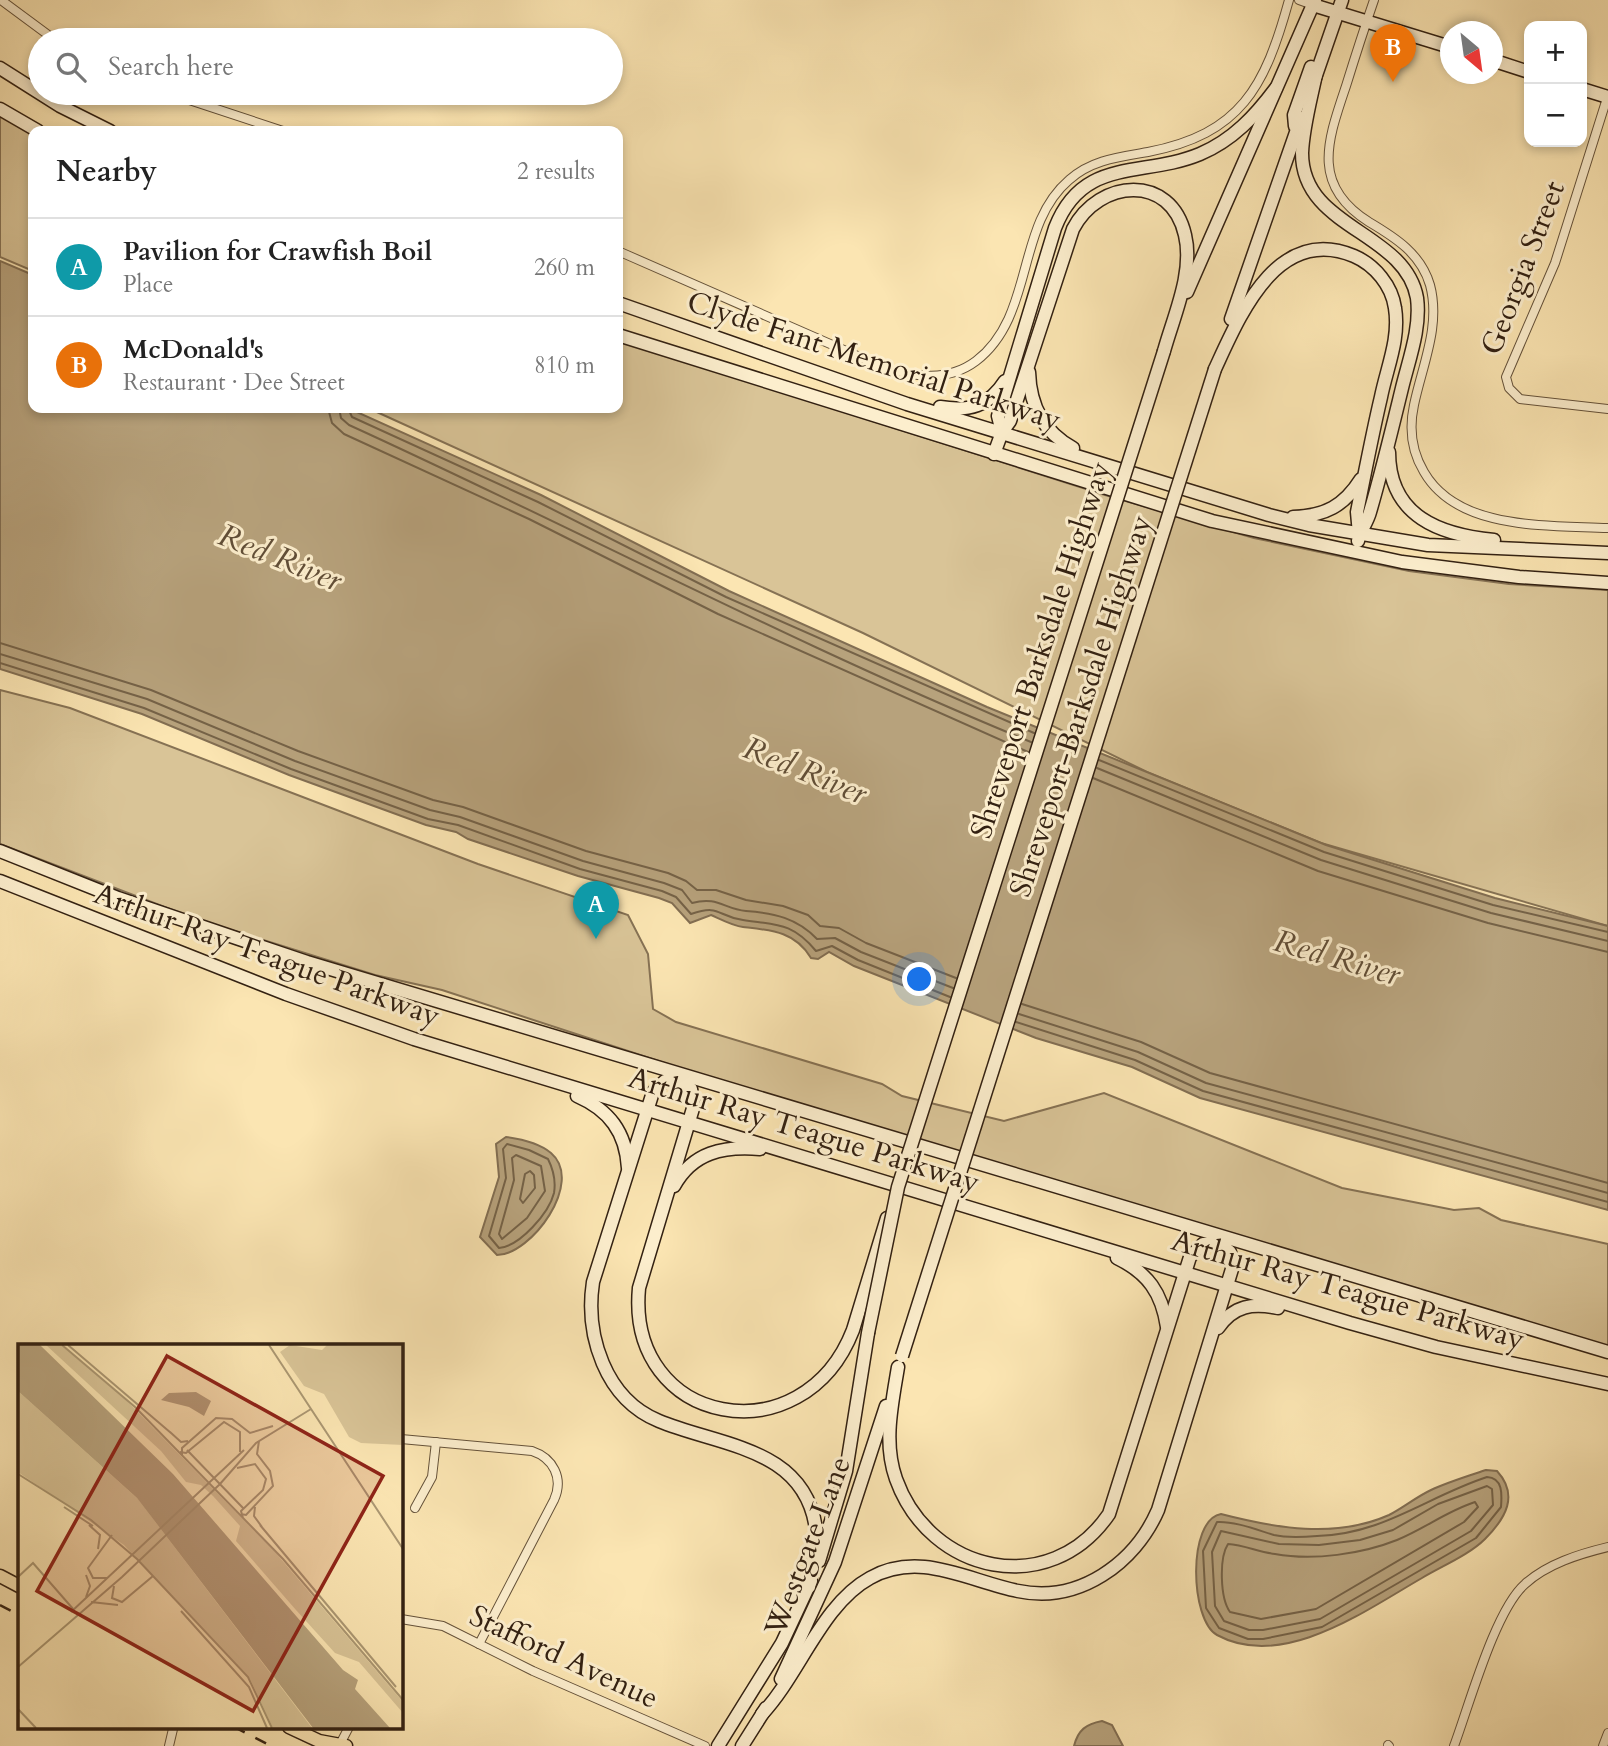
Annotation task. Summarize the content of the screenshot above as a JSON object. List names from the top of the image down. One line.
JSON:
{"streets":{"main road":["Clyde Fant Memorial Parkway","Shreveport Barksdale Highway","Shreveport-Barksdale Highway","Arthur Ray Teague Parkway","Westgate Lane"],"street":["Georgia Street","Stafford Avenue"]},"crossings":[["Shreveport Barksdale Highway","Westgate Lane"],["Shreveport-Barksdale Highway","Westgate Lane"]],"water":["Red River"],"north":"bottom right","page":{"map_buttons":["+","−"],"pins":["B","A"],"search":"Search here","heading":["Nearby","2 results"],"list":[{"mark":"A","name":"Pavilion for Crawfish Boil","note":"Place","value":"260 m"},{"mark":"B","name":"McDonald's","note":"Restaurant · Dee Street","value":"810 m"}]}}
